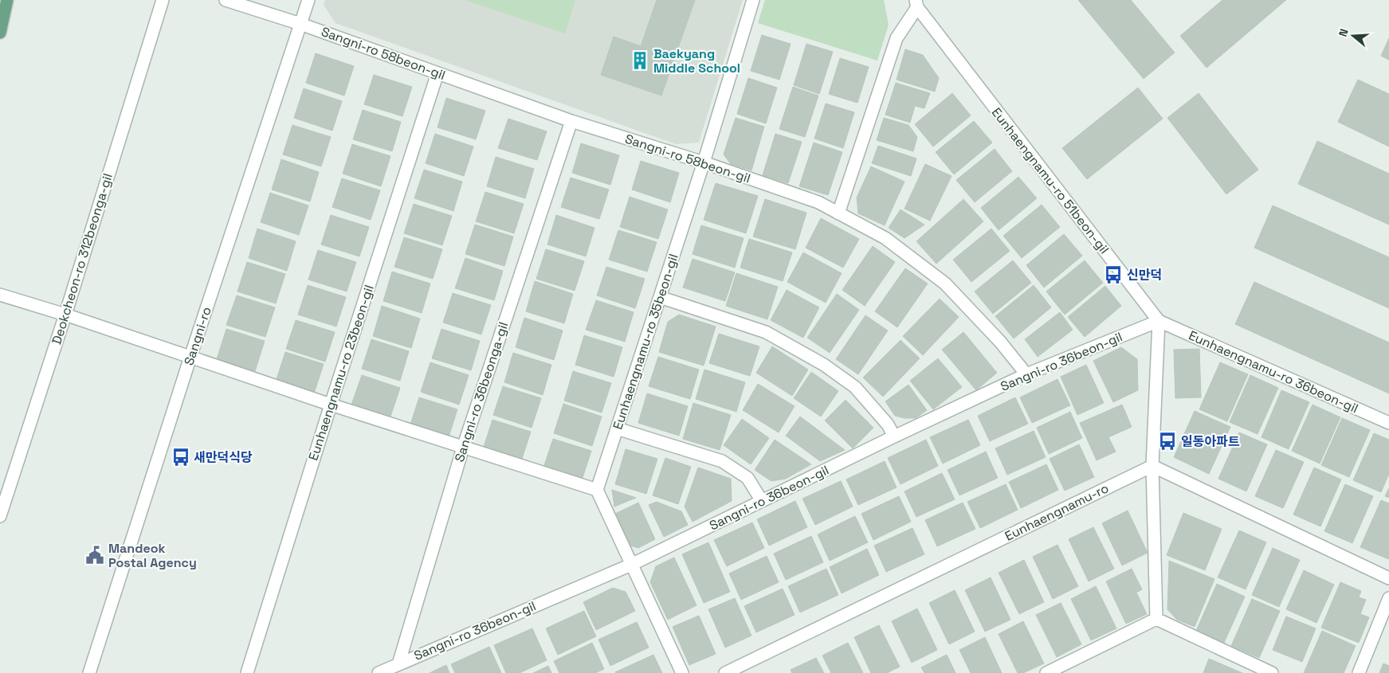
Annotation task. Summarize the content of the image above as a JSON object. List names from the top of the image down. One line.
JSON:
{"streets":{"street":["Sangni-ro 58beon-gil","Eunhaengnamu-ro 51beon-gil","Deokcheon-ro 312beonga-gil","Sangni-ro","Eunhaengnamu-ro 35beon-gil","Sangni-ro 36beon-gil","Eunhaengnamu-ro 36beon-gil","Eunhaengnamu-ro 23beon-gil","Sangni-ro 36beonga-gil","Eunhaengnamu-ro"]},"crossings":[["Sangni-ro 58beon-gil","Sangni-ro"],["Sangni-ro 58beon-gil","Eunhaengnamu-ro 35beon-gil"],["Sangni-ro 58beon-gil","Sangni-ro 36beon-gil"],["Sangni-ro 58beon-gil","Eunhaengnamu-ro 23beon-gil"],["Sangni-ro 58beon-gil","Sangni-ro 36beonga-gil"],["Eunhaengnamu-ro 51beon-gil","Sangni-ro 36beon-gil"],["Eunhaengnamu-ro 51beon-gil","Eunhaengnamu-ro 36beon-gil"],["Sangni-ro 36beon-gil","Eunhaengnamu-ro 36beon-gil"],["Sangni-ro 36beon-gil","Sangni-ro 36beonga-gil"]],"places":{"building":["Baekyang Middle School"],"bus stop":["신만덕","일동아파트","새만덕식당"],"public building":["Mandeok Postal Agency"]},"north":"left"}
